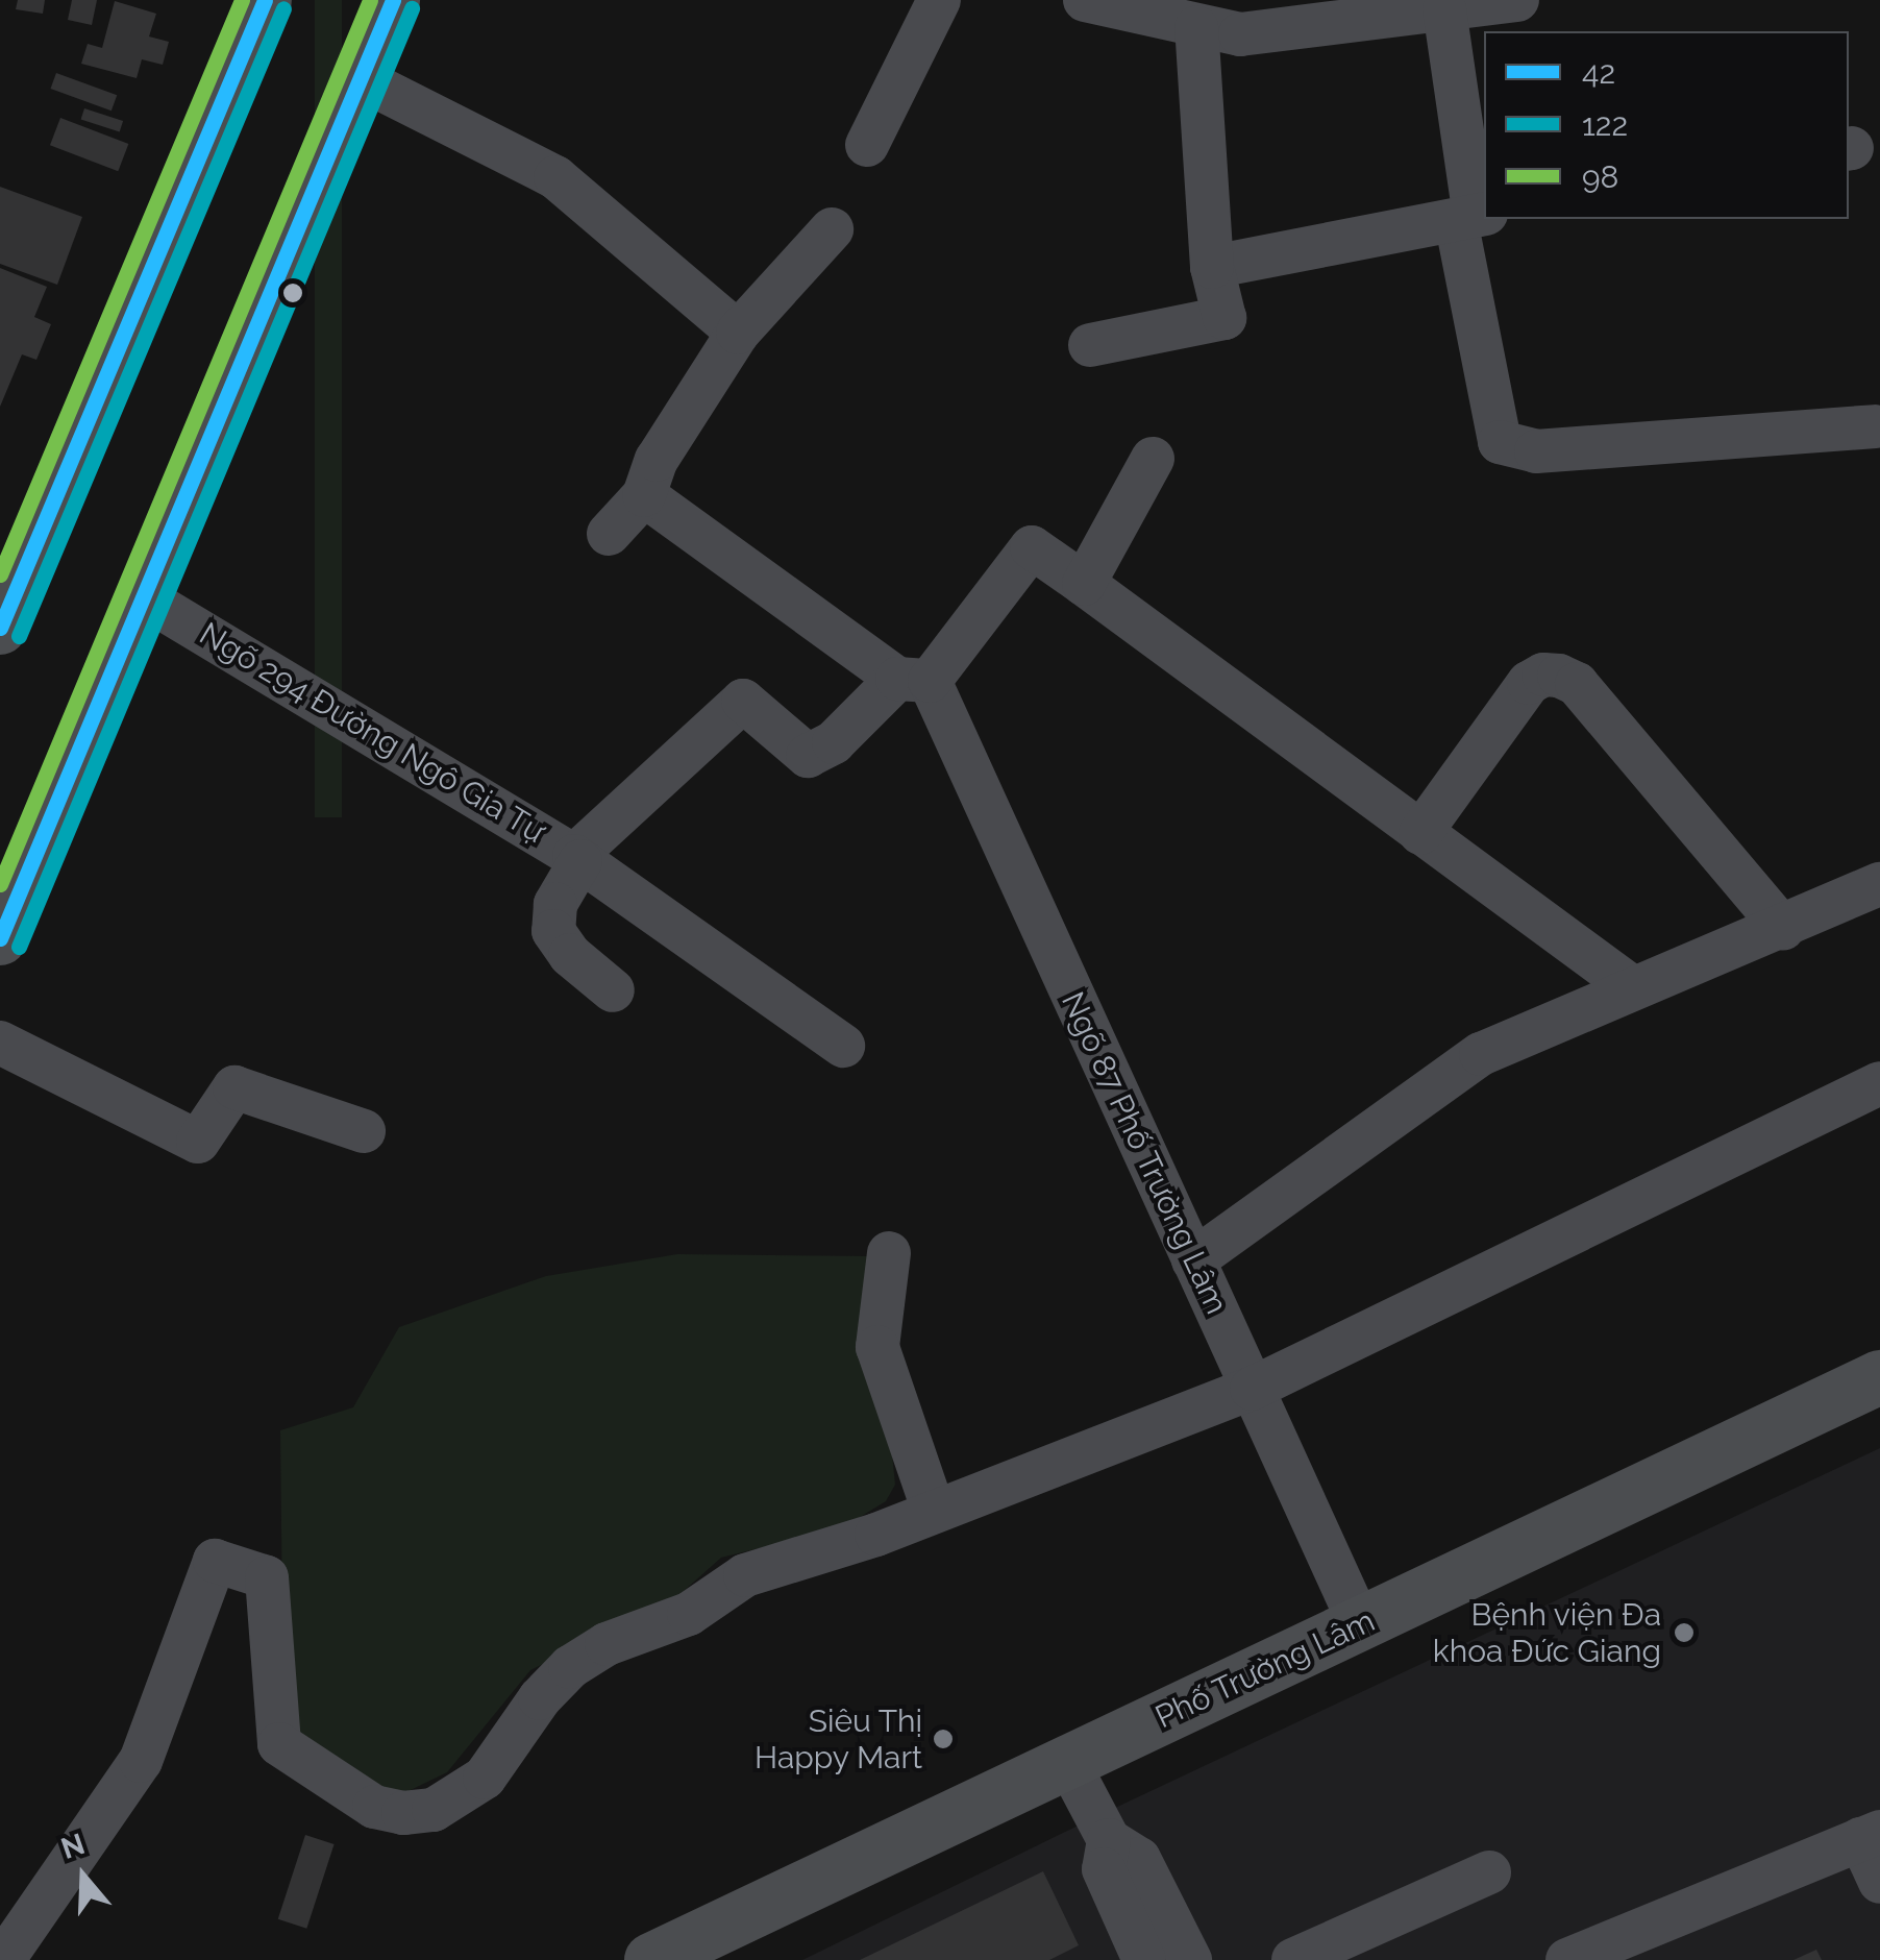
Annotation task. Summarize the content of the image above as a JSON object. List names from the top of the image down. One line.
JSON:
{"streets":{"main road":["Phố Trường Lâm"],"street":["Ngõ 294 Đường Ngô Gia Tự","Ngõ 87 Phố Trường Lâm"]},"crossings":[["Ngõ 294 Đường Ngô Gia Tự","Ngõ 87 Phố Trường Lâm"],["Ngõ 87 Phố Trường Lâm","Phố Trường Lâm"]],"places":["Bệnh viện Đa khoa Đức Giang","Siêu Thị Happy Mart"],"lines":["transit line 42","transit line 98","transit line 122"],"legend":["42","122","98"],"north":"top"}
